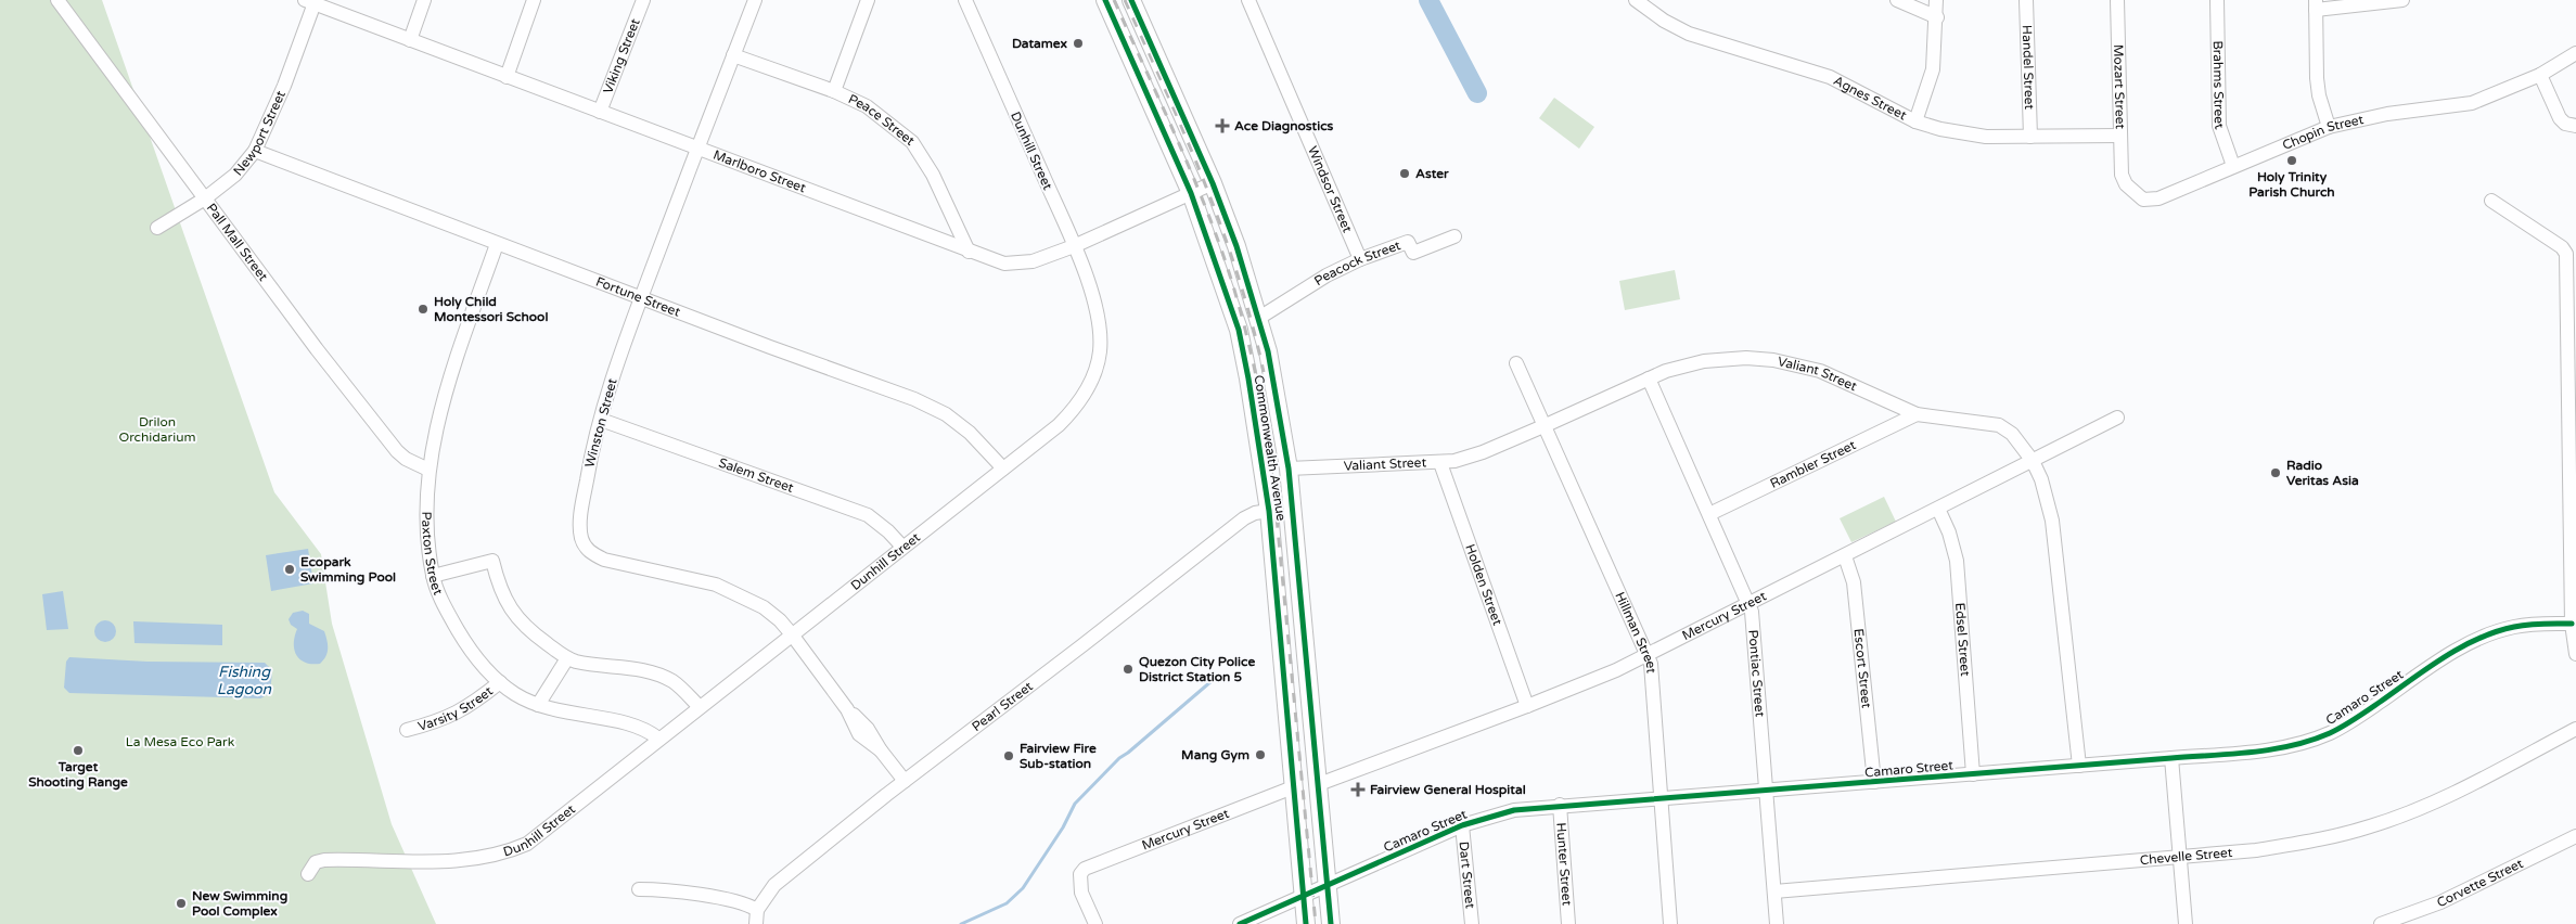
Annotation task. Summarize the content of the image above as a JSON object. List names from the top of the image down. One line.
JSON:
{"streets":{"main road":["Commonwealth Avenue"],"street":["Viking Street","Handel Street","Brahms Street","Mozart Street","Agnes Street","Peace Street","Newport Street","Chopin Street","Dunhill Street","Marlboro Street","Windsor Street","Pall Mall Street","Peacock Street","Fortune Street","Valiant Street","Winston Street","Rambler Street","Salem Street","Paxton Street","Holden Street","Mercury Street","Hillman Street","Edsel Street","Escort Street","Pontiac Street","Camaro Street","Varsity Street","Pearl Street","Chevelle Street","Hunter Street","Dart Street","Corvette Street"]},"crossings":[["Viking Street","Marlboro Street"],["Handel Street","Agnes Street"],["Brahms Street","Chopin Street"],["Mozart Street","Agnes Street"],["Mozart Street","Chopin Street"],["Peace Street","Marlboro Street"],["Peace Street","Winston Street"],["Newport Street","Marlboro Street"],["Newport Street","Pall Mall Street"],["Newport Street","Fortune Street"],["Dunhill Street","Marlboro Street"],["Dunhill Street","Fortune Street"],["Dunhill Street","Winston Street"],["Dunhill Street","Salem Street"],["Dunhill Street","Paxton Street"],["Marlboro Street","Winston Street"],["Marlboro Street","Commonwealth Avenue"],["Windsor Street","Peacock Street"],["Pall Mall Street","Paxton Street"],["Peacock Street","Commonwealth Avenue"],["Fortune Street","Winston Street"],["Fortune Street","Paxton Street"],["Valiant Street","Commonwealth Avenue"],["Valiant Street","Rambler Street"],["Valiant Street","Holden Street"],["Valiant Street","Mercury Street"],["Valiant Street","Hillman Street"],["Valiant Street","Pontiac Street"],["Valiant Street","Camaro Street"],["Winston Street","Salem Street"],["Winston Street","Pearl Street"],["Commonwealth Avenue","Mercury Street"],["Commonwealth Avenue","Camaro Street"],["Commonwealth Avenue","Pearl Street"],["Rambler Street","Pontiac Street"],["Paxton Street","Varsity Street"],["Holden Street","Mercury Street"],["Mercury Street","Hillman Street"],["Mercury Street","Edsel Street"],["Mercury Street","Escort Street"],["Mercury Street","Pontiac Street"],["Hillman Street","Camaro Street"],["Edsel Street","Camaro Street"],["Escort Street","Camaro Street"],["Pontiac Street","Camaro Street"],["Pontiac Street","Chevelle Street"],["Camaro Street","Hunter Street"],["Camaro Street","Dart Street"]],"water":["Fishing Lagoon"],"parks":["Drilon Orchidarium","La Mesa Eco Park"],"places":{"other":["Datamex","Holy Trinity Parish Church","Aster","Holy Child Montessori School","Radio Veritas Asia","Ecopark Swimming Pool","Quezon City Police District Station 5","Target Shooting Range","Mang Gym","Fairview Fire Sub-station","New Swimming Pool Complex"],"health":["Ace Diagnostics","Fairview General Hospital"]}}
